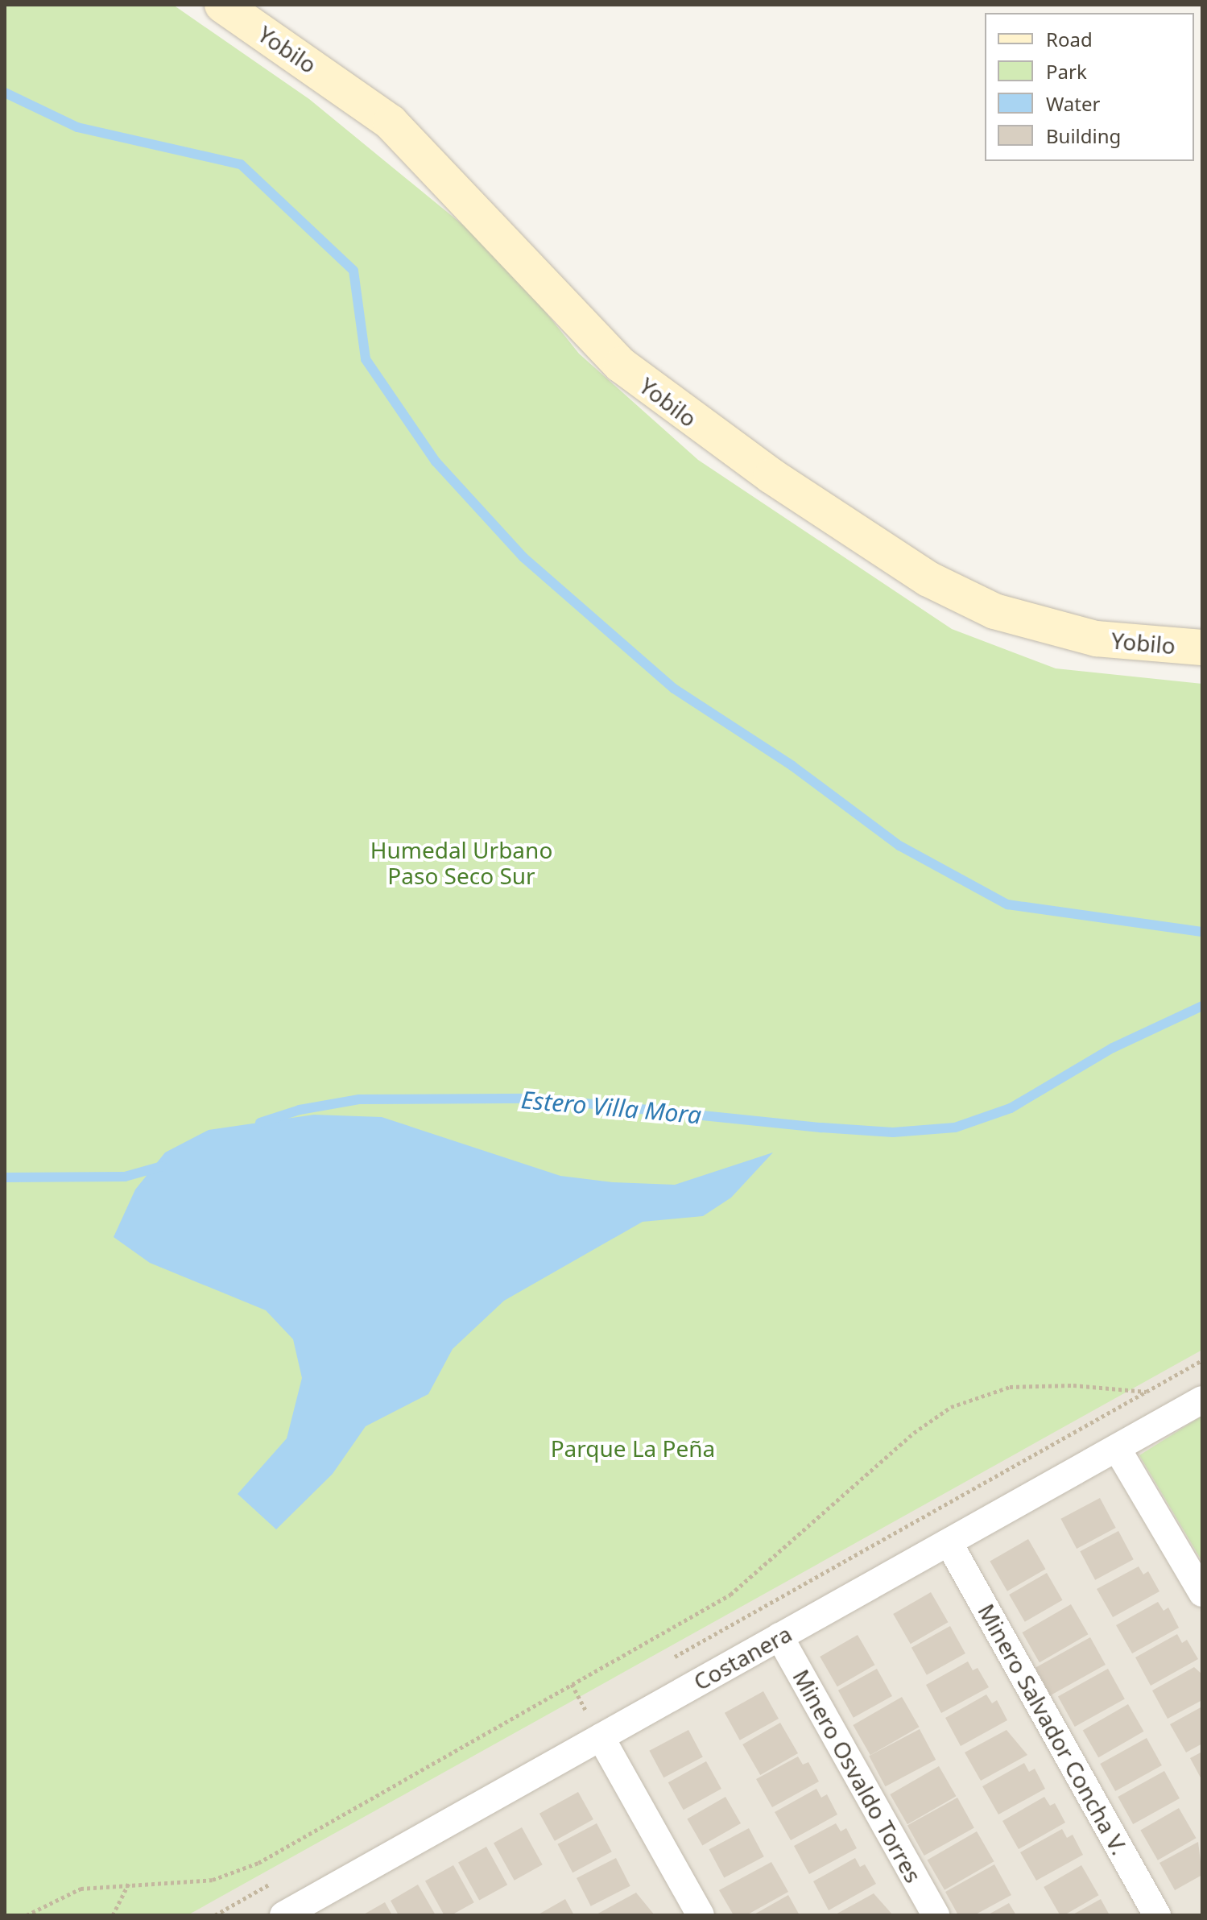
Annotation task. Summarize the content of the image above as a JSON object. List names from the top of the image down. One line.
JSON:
{"streets":{"main road":["Yobilo"],"street":["Costanera","Minero Salvador Concha V.","Minero Osvaldo Torres"]},"crossings":[["Costanera","Minero Salvador Concha V."],["Costanera","Minero Osvaldo Torres"]],"water":["Estero Villa Mora"],"parks":["Humedal Urbano Paso Seco Sur","Parque La Peña"],"legend":["Road","Park","Water","Building"]}
